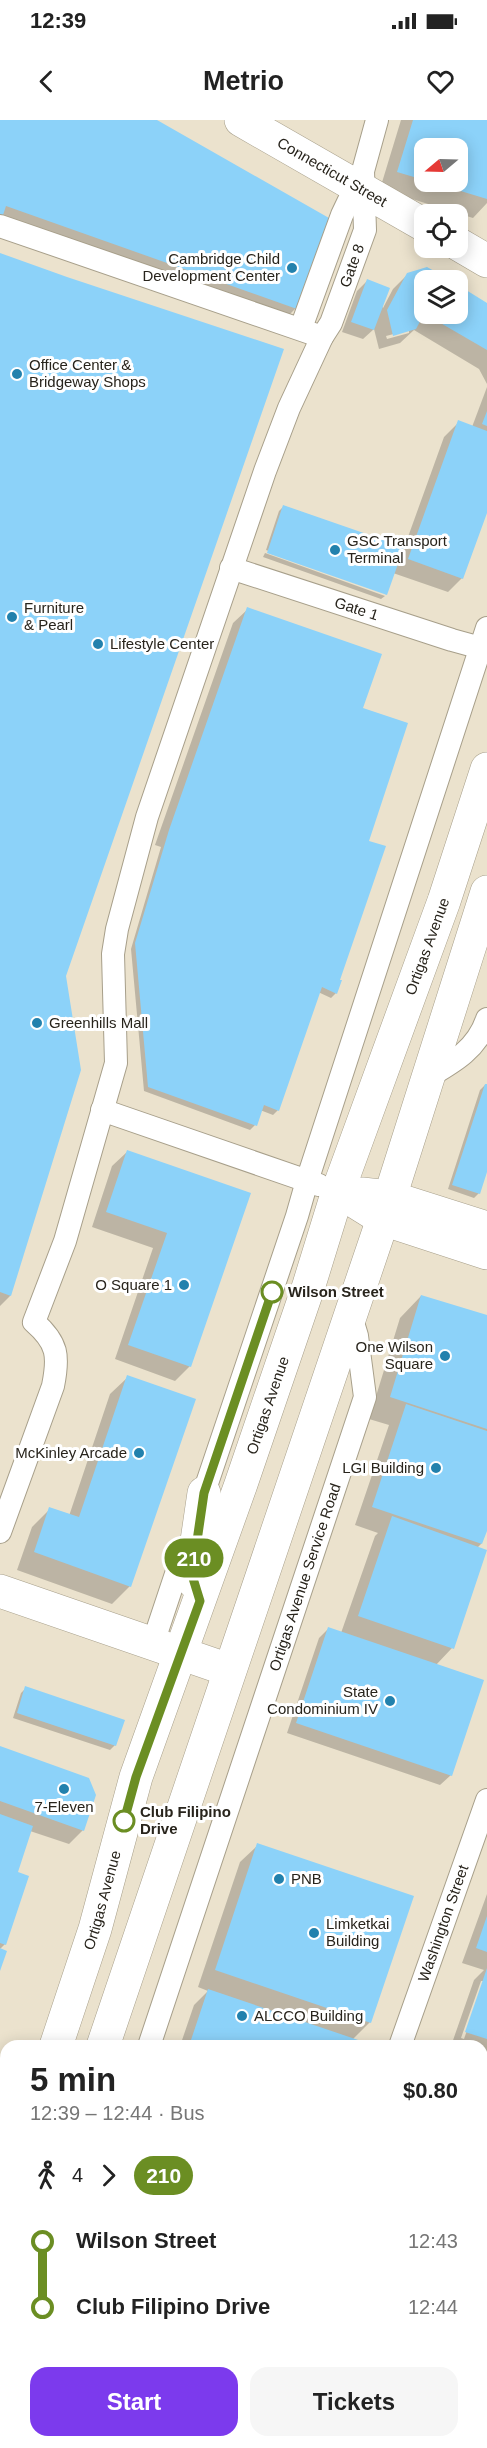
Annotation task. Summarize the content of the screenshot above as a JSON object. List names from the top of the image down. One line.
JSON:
{"streets":{"main road":["Connecticut Street","Ortigas Avenue"],"street":["Gate 8","Gate 1","Ortigas Avenue Service Road","Washington Street"]},"crossings":[["Connecticut Street","Gate 8"],["Gate 8","Gate 1"]],"places":["Cambridge Child Development Center","Office Center & Bridgeway Shops","GSC Transport Terminal","Furniture & Pearl","Lifestyle Center","Greenhills Mall","O Square 1","Wilson Street","One Wilson Square","McKinley Arcade","LGI Building","State Condominium IV","7-Eleven","Club Filipino Drive","PNB","Limketkai Building","ALCCO Building"],"lines":["bus line 210"],"north":"left","page":{"status":"12:39","header":"Metrio","on_map":"210","heading":["5 min","12:39 – 12:44 · Bus","$0.80"],"legs":["4","210"],"list":[{"name":"Wilson Street","value":"12:43"},{"name":"Club Filipino Drive","value":"12:44"}],"buttons":["Start","Tickets"]}}
